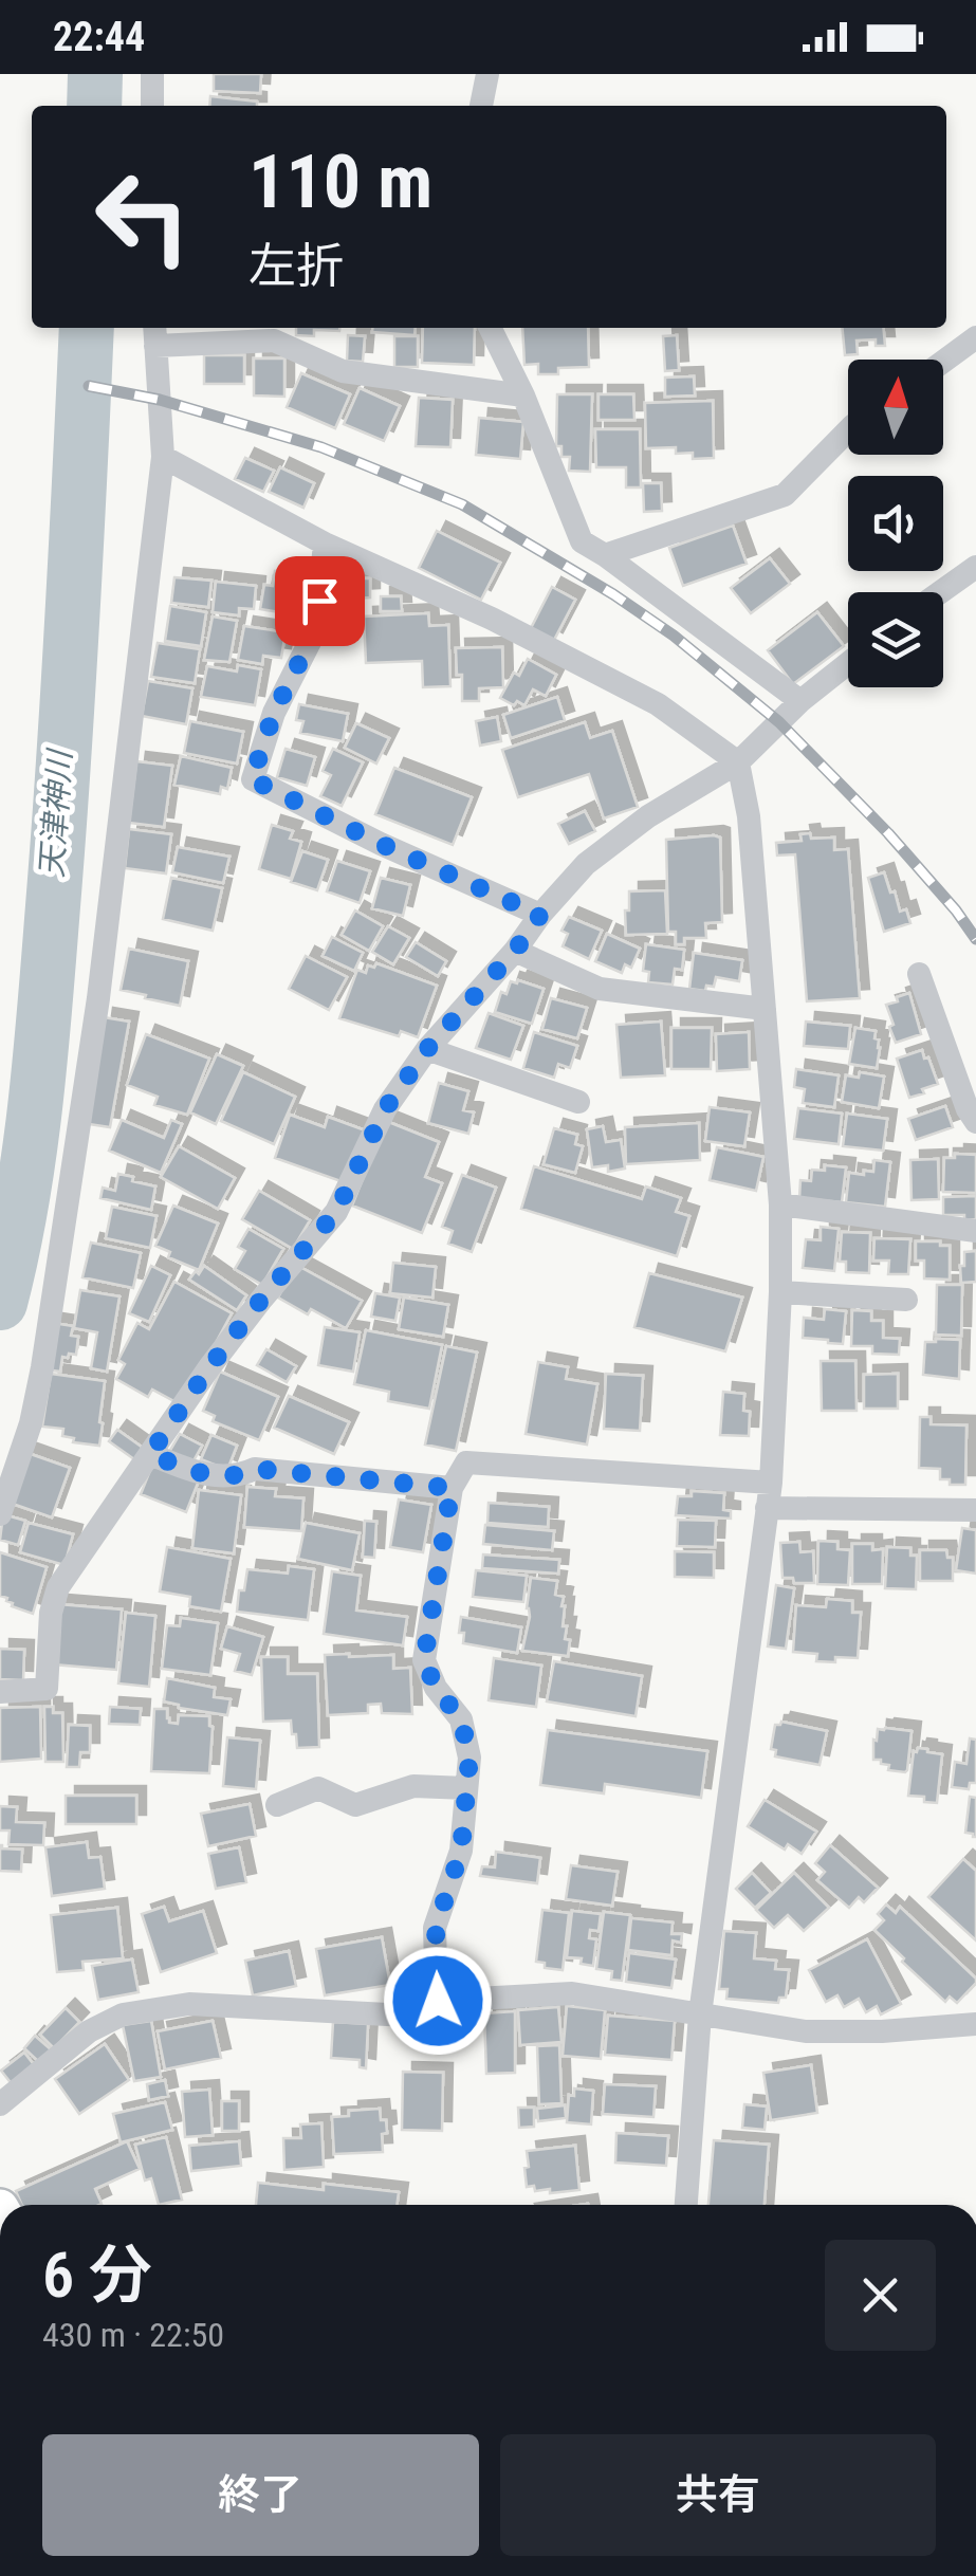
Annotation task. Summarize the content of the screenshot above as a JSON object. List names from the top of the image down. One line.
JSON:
{"water":["天津神川"],"north":"top","page":{"status":"22:44","turn":["110 m","左折"],"heading":["6 分","430 m · 22:50"],"buttons":["終了","共有"]}}
